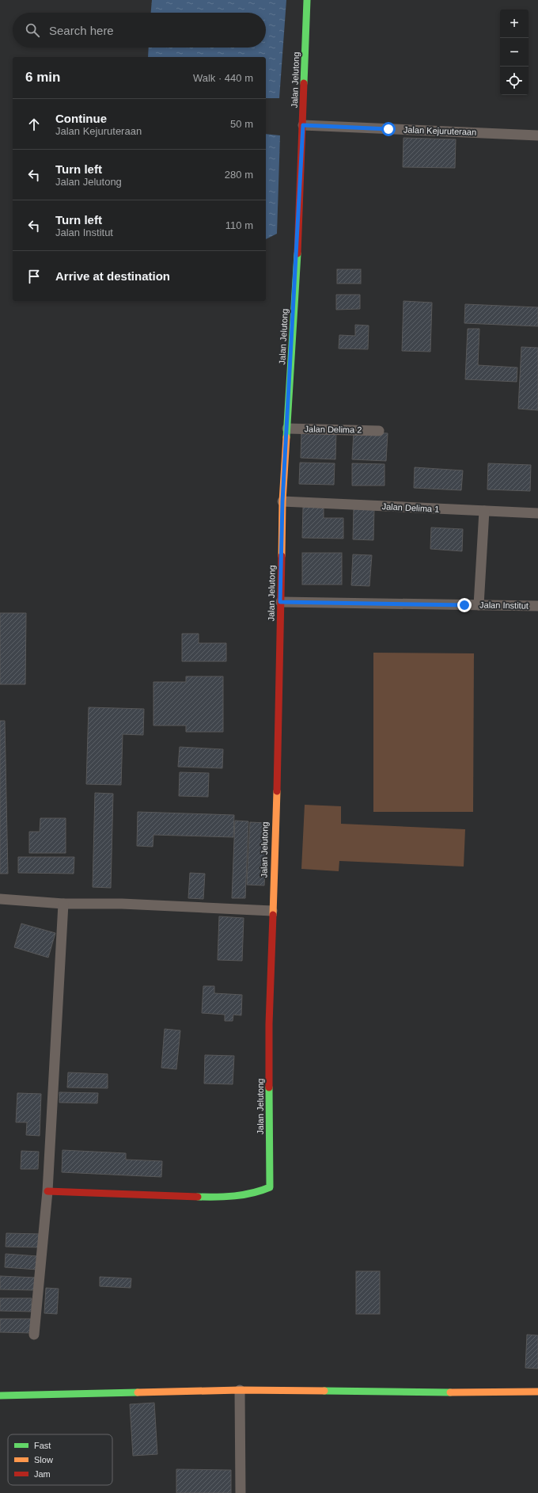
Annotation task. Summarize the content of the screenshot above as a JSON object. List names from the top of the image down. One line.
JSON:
{"streets":{"street":["Jalan Jelutong","Jalan Kejuruteraan","Jalan Delima 2","Jalan Delima 1","Jalan Institut"]},"crossings":[["Jalan Jelutong","Jalan Kejuruteraan"],["Jalan Jelutong","Jalan Delima 2"],["Jalan Jelutong","Jalan Delima 1"],["Jalan Jelutong","Jalan Institut"]],"legend":["Fast","Slow","Jam"],"page":{"map_buttons":["+","−"],"search":"Search here","heading":["6 min","Walk · 440 m"],"list":[["Continue","Jalan Kejuruteraan","50 m"],["Turn left","Jalan Jelutong","280 m"],["Turn left","Jalan Institut","110 m"],"Arrive at destination"]}}
